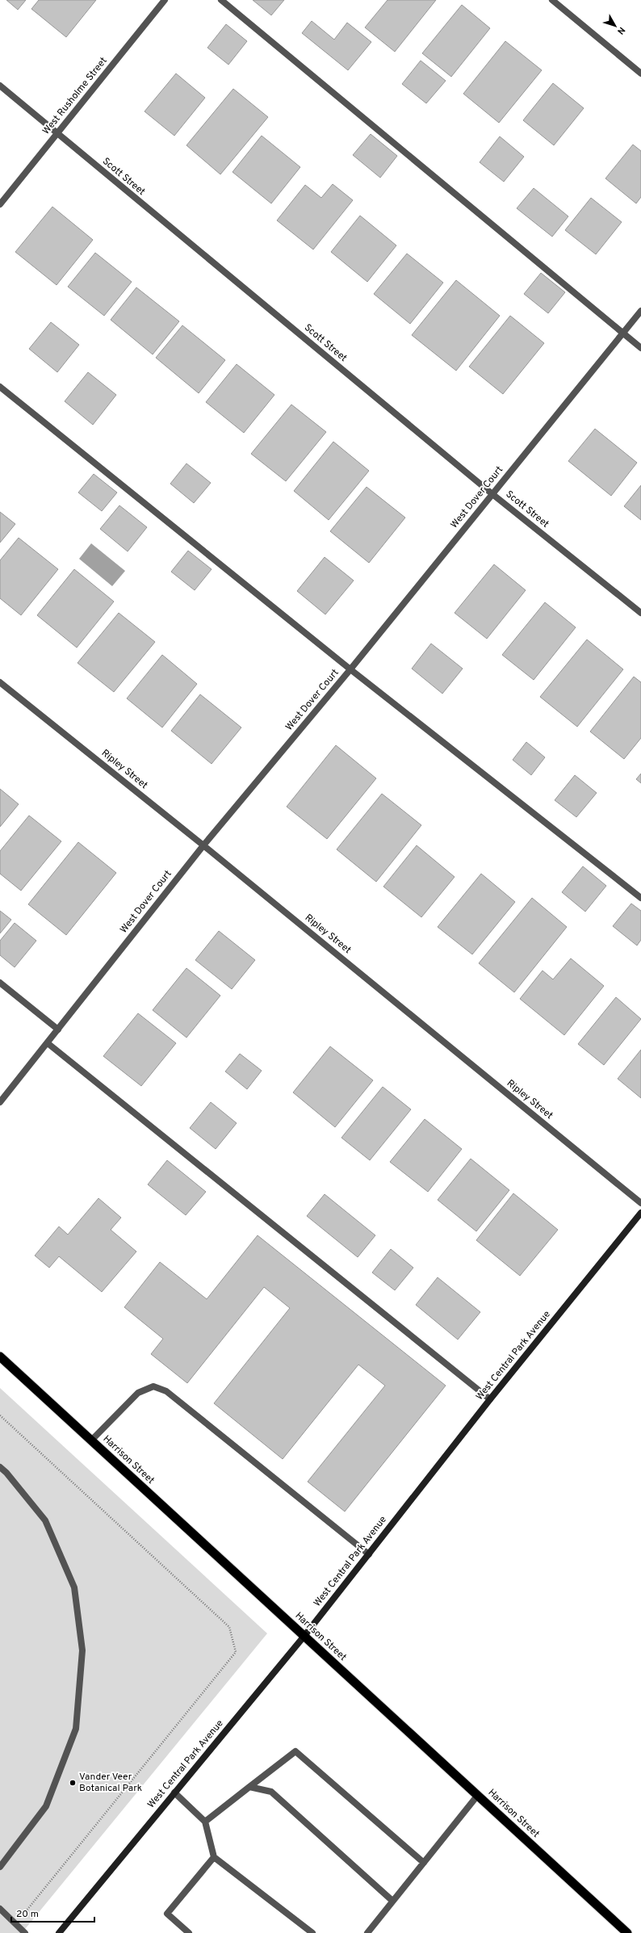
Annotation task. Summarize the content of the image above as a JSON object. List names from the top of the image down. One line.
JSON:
{"streets":{"highway":["Harrison Street"],"main road":["West Central Park Avenue"],"street":["West Rusholme Street","Scott Street","West Dover Court","Ripley Street"]},"crossings":[["West Rusholme Street","Scott Street"],["Scott Street","West Dover Court"],["West Dover Court","Ripley Street"],["West Central Park Avenue","Harrison Street"]],"places":["Vander Veer Botanical Park"],"scale_bar":"20 m","north":"bottom right"}
